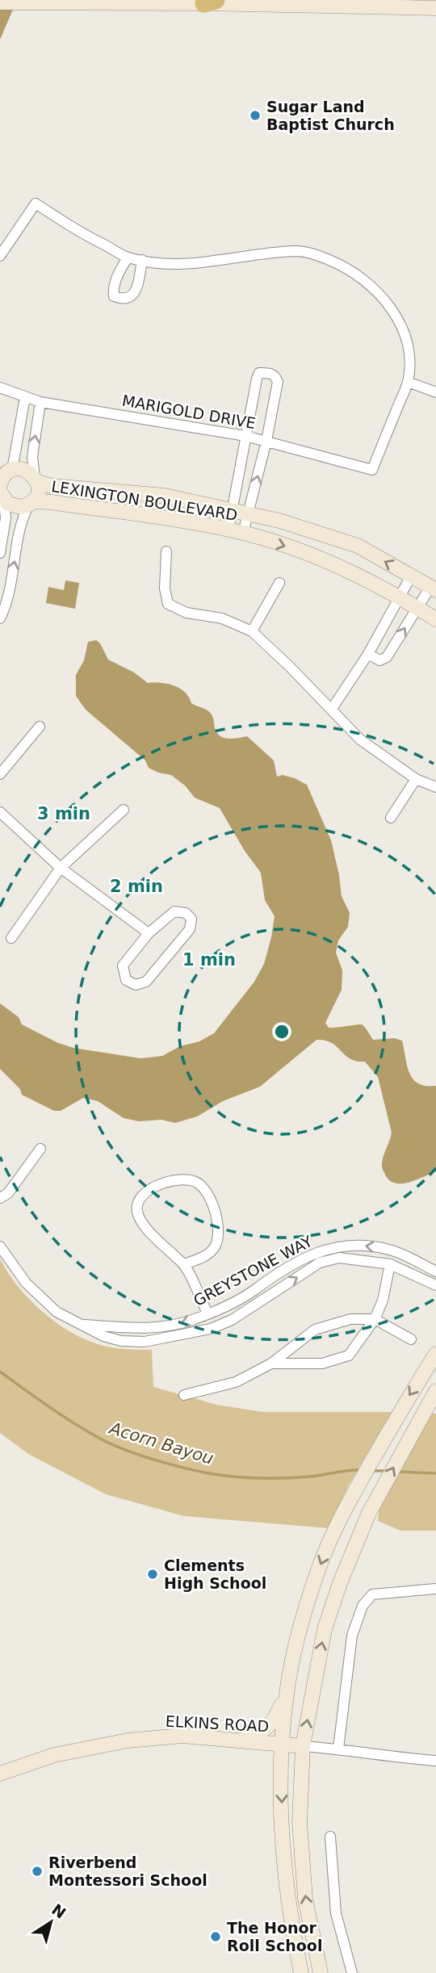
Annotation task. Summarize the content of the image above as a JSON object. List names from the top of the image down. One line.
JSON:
{"streets":{"main road":["LEXINGTON BOULEVARD","ELKINS ROAD"],"street":["MARIGOLD DRIVE","GREYSTONE WAY"]},"water":["Acorn Bayou"],"places":["Sugar Land Baptist Church","Clements High School","Riverbend Montessori School","The Honor Roll School"],"north":"top right","rings":["3 min","2 min","1 min"]}
